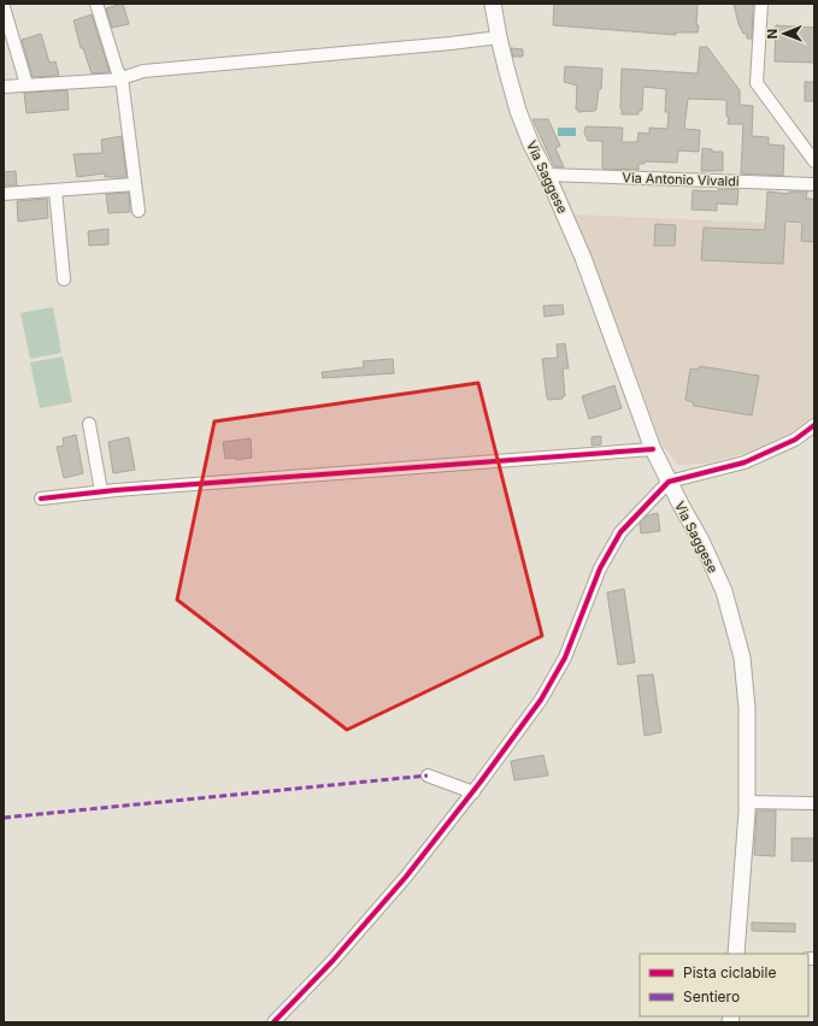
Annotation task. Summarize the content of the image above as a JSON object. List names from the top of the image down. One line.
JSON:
{"streets":{"main road":["Via Saggese"],"street":["Via Antonio Vivaldi"]},"crossings":[["Via Saggese","Via Antonio Vivaldi"]],"legend":["Pista ciclabile","Sentiero"],"north":"left"}
